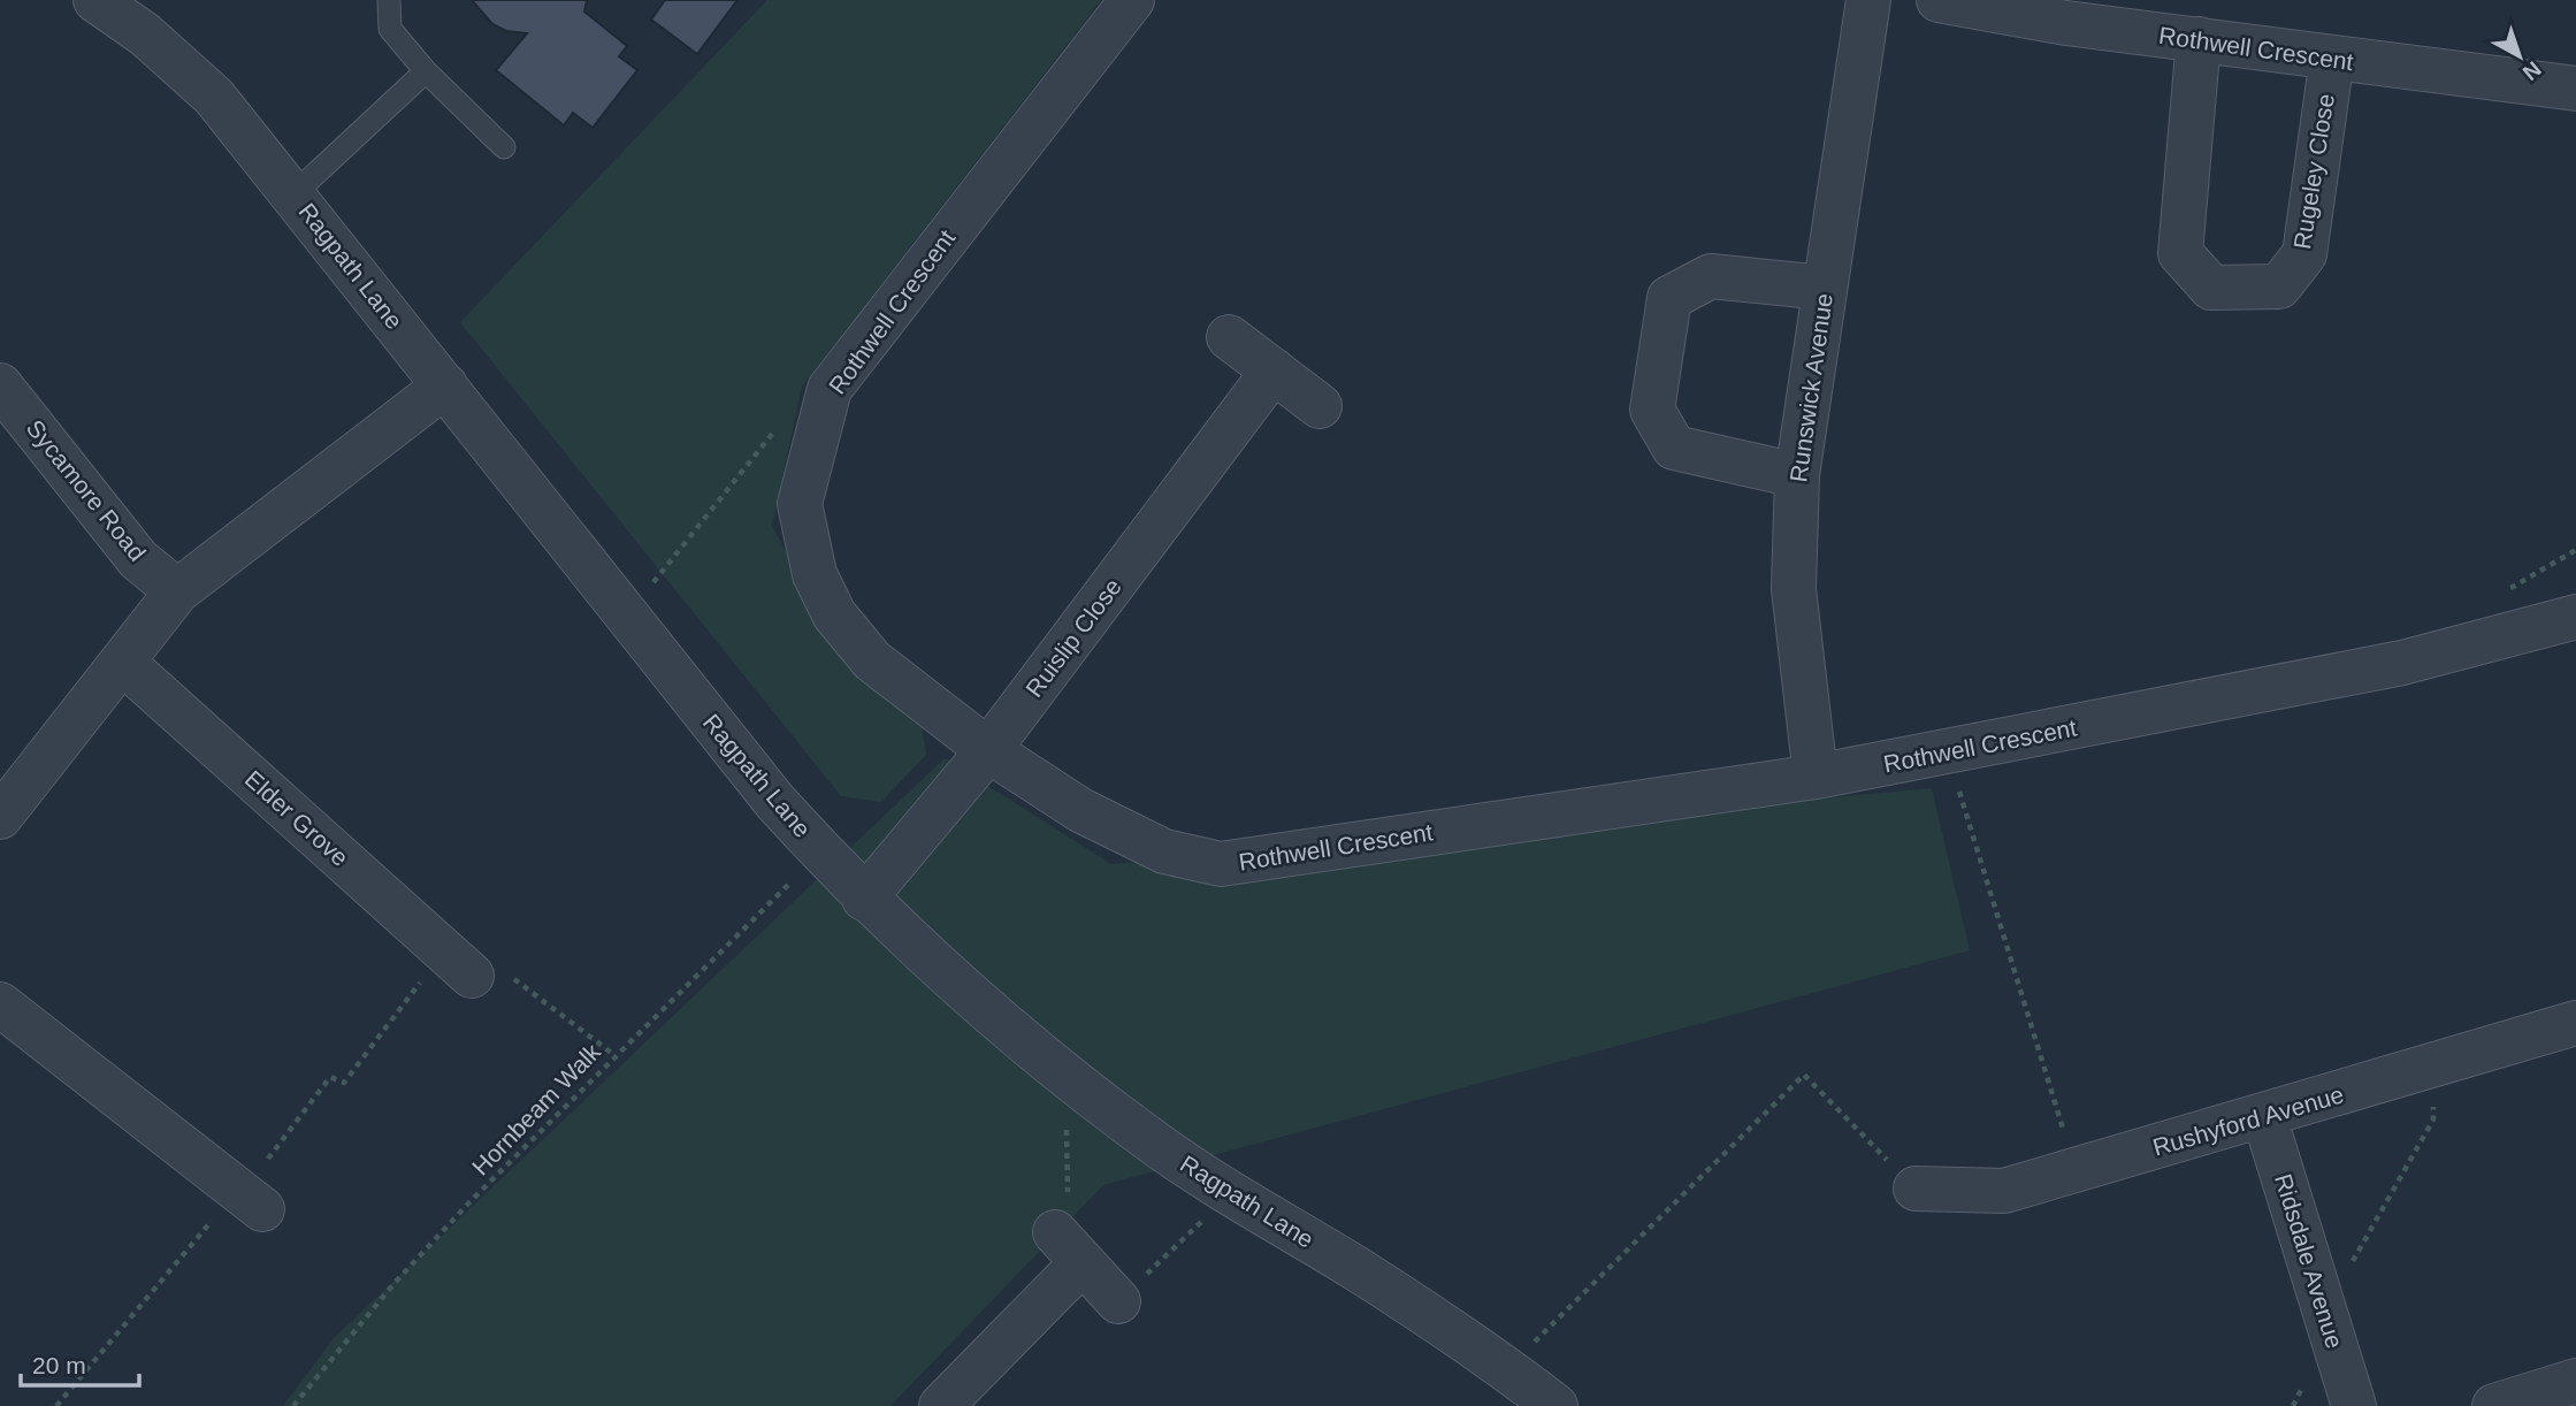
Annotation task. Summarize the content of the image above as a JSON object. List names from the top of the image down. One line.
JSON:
{"streets":{"street":["Rothwell Crescent","Rugeley Close","Ragpath Lane","Runswick Avenue","Sycamore Road","Ruislip Close","Elder Grove","Rushyford Avenue","Ridsdale Avenue"],"path":["Hornbeam Walk"]},"crossings":[["Rothwell Crescent","Rugeley Close"],["Rothwell Crescent","Runswick Avenue"],["Rothwell Crescent","Ruislip Close"],["Ragpath Lane","Ruislip Close"],["Ragpath Lane","Hornbeam Walk"],["Rushyford Avenue","Ridsdale Avenue"]],"scale_bar":"20 m","north":"bottom right"}
